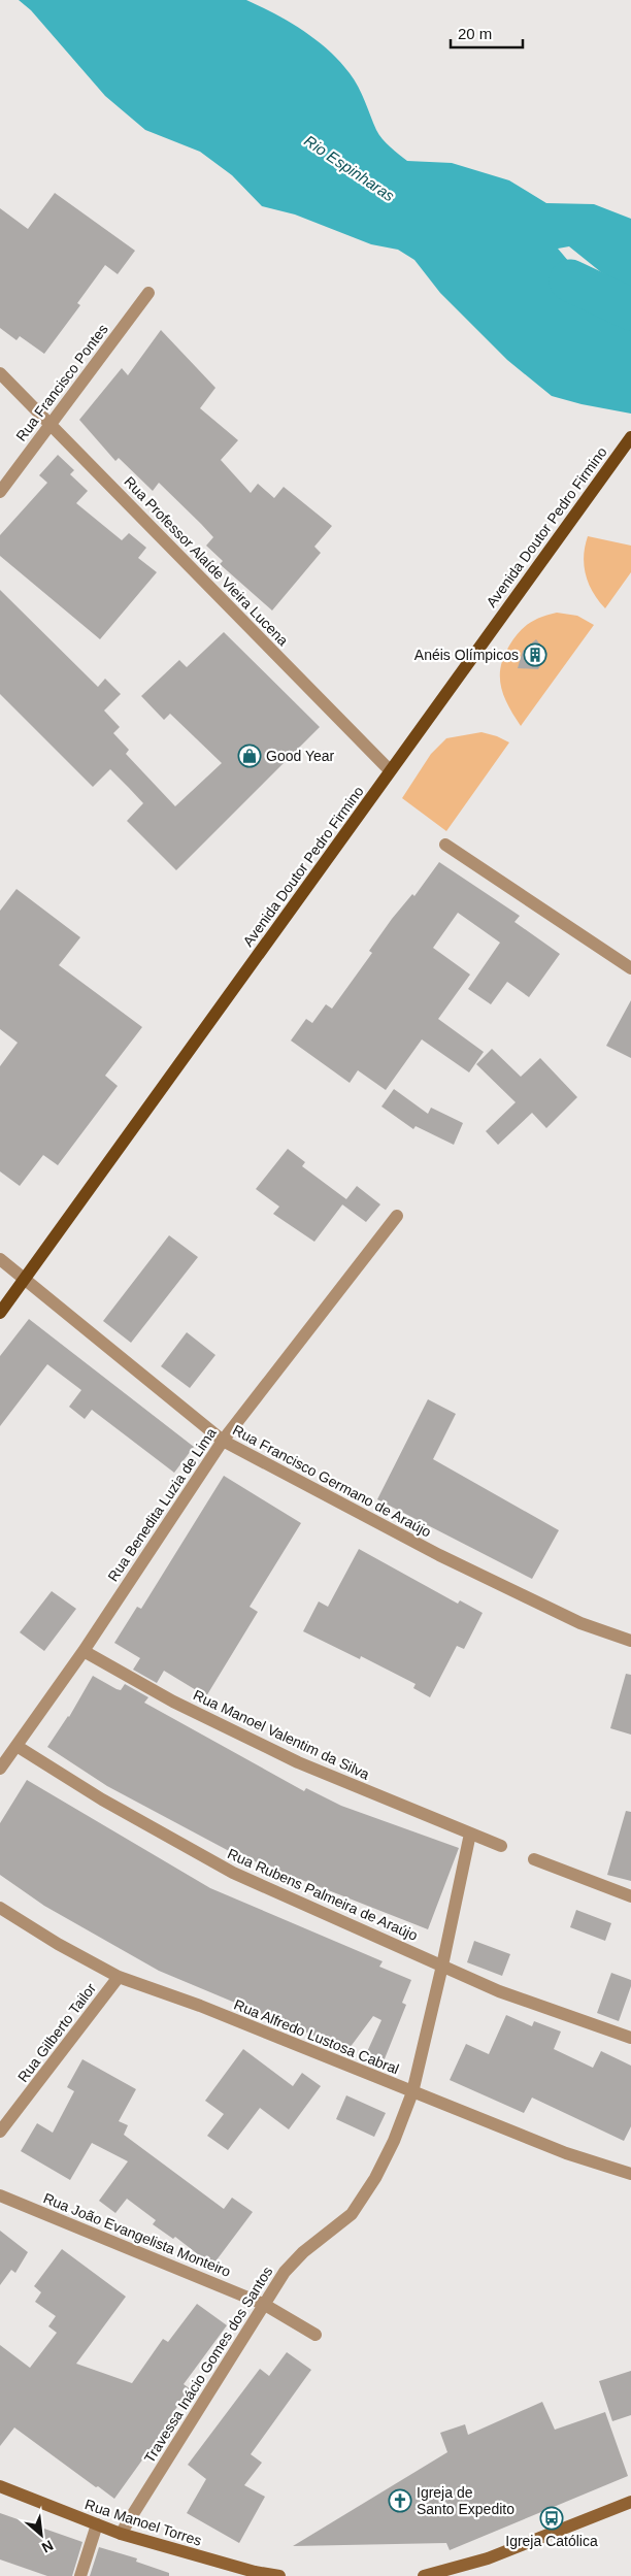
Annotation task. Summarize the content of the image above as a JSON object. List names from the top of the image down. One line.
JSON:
{"streets":{"main road":["Avenida Doutor Pedro Firmino","Rua Manoel Torres"],"street":["Rua Francisco Pontes","Rua Professor Alaíde Vieira Lucena","Rua Francisco Germano de Araújo","Rua Benedita Luzia de Lima","Rua Manoel Valentim da Silva","Rua Rubens Palmeira de Araújo","Rua Gilberto Tailor","Rua Alfredo Lustosa Cabral","Rua João Evangelista Monteiro","Travessa Inácio Gomes dos Santos"]},"crossings":[["Rua Francisco Pontes","Rua Professor Alaíde Vieira Lucena"],["Avenida Doutor Pedro Firmino","Rua Professor Alaíde Vieira Lucena"],["Avenida Doutor Pedro Firmino","Rua Francisco Germano de Araújo"],["Rua Francisco Germano de Araújo","Rua Benedita Luzia de Lima"],["Rua Benedita Luzia de Lima","Rua Manoel Valentim da Silva"],["Rua Benedita Luzia de Lima","Rua Rubens Palmeira de Araújo"],["Rua Manoel Valentim da Silva","Travessa Inácio Gomes dos Santos"],["Rua Rubens Palmeira de Araújo","Travessa Inácio Gomes dos Santos"],["Rua Gilberto Tailor","Rua Alfredo Lustosa Cabral"],["Rua Alfredo Lustosa Cabral","Travessa Inácio Gomes dos Santos"],["Rua João Evangelista Monteiro","Travessa Inácio Gomes dos Santos"],["Travessa Inácio Gomes dos Santos","Rua Manoel Torres"]],"water":["Rio Espinharas"],"places":{"building":["Anéis Olímpicos"],"shop":["Good Year"],"church":["Igreja de Santo Expedito"],"bus stop":["Igreja Católica"]},"scale_bar":"20 m","north":"bottom right"}
